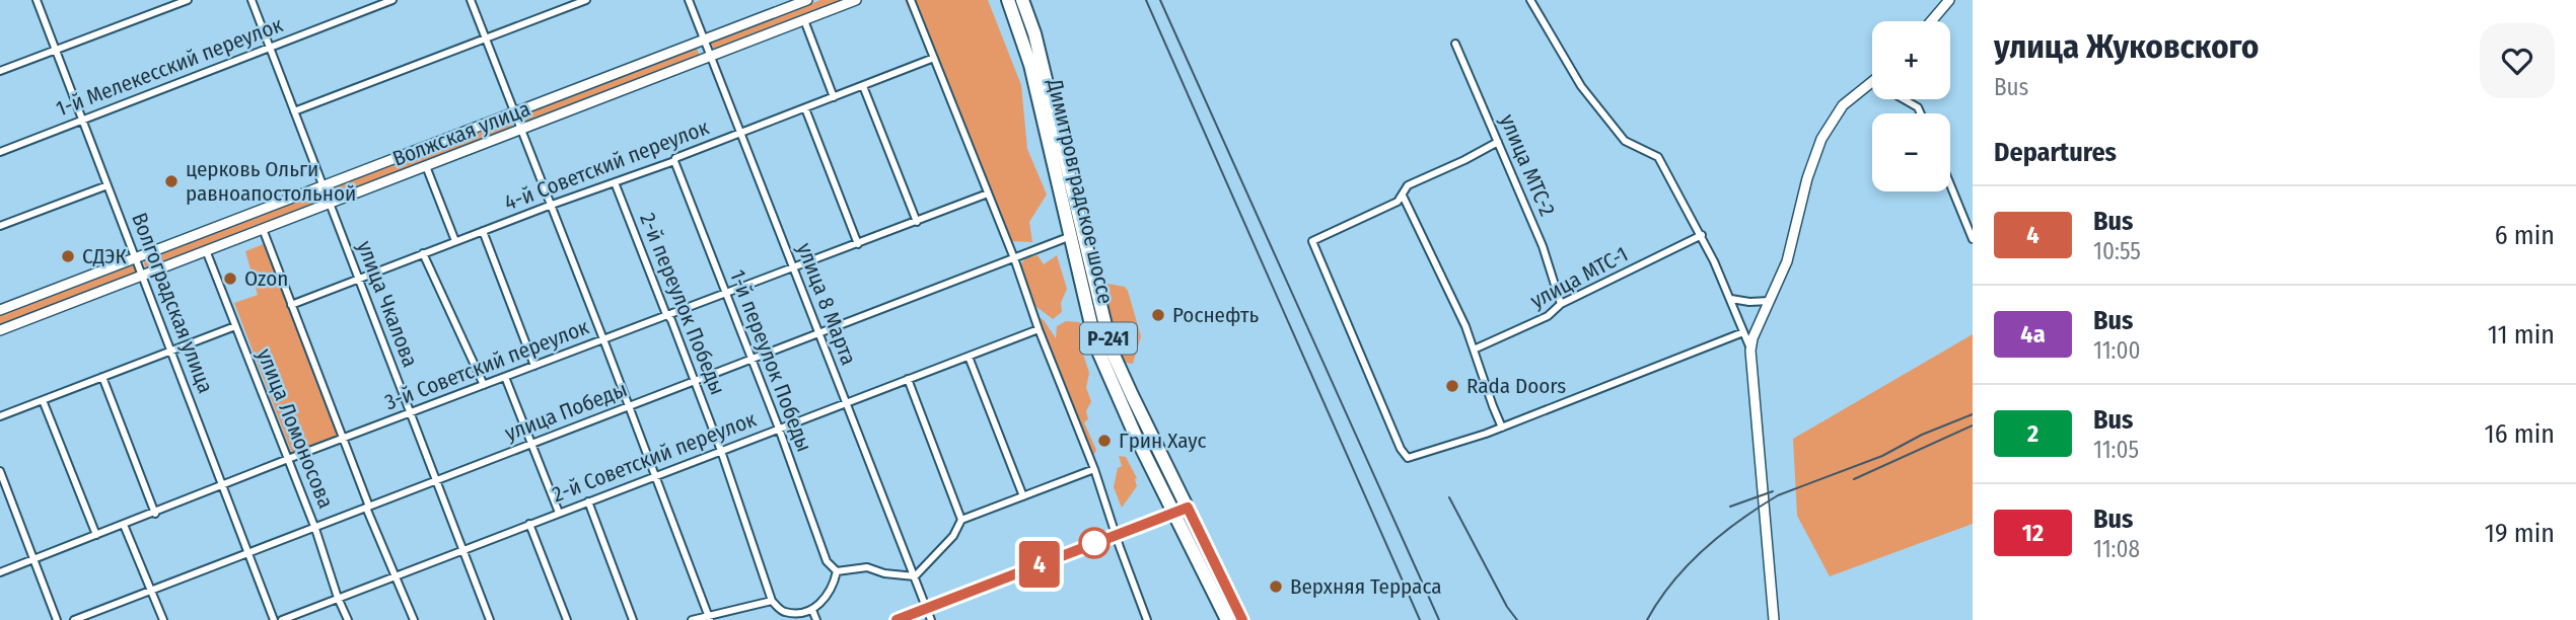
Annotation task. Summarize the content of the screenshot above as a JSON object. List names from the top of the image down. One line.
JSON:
{"streets":{"highway":["Димитровградское шоссе","Р-241"],"main road":["Волжская улица"],"street":["1-й Мелекесский переулок","4-й Советский переулок","улица МТС-2","улица МТС-1","Волгоградская улица","улица Чкалова","2-й переулок Победы","улица 8 Марта","1-й переулок Победы","3-й Советский переулок","улица Победы","улица Ломоносова","2-й Советский переулок"]},"crossings":[["1-й Мелекесский переулок","Волгоградская улица"],["1-й Мелекесский переулок","улица Чкалова"],["Волжская улица","Волгоградская улица"],["Волжская улица","улица Чкалова"],["Волжская улица","улица 8 Марта"],["Волжская улица","улица Ломоносова"],["4-й Советский переулок","улица Чкалова"],["4-й Советский переулок","2-й переулок Победы"],["4-й Советский переулок","улица 8 Марта"],["4-й Советский переулок","1-й переулок Победы"],["4-й Советский переулок","улица Ломоносова"],["улица МТС-2","улица МТС-1"],["Димитровградское шоссе","улица Победы"],["Волгоградская улица","3-й Советский переулок"],["Волгоградская улица","улица Победы"],["улица Чкалова","3-й Советский переулок"],["улица Чкалова","улица Победы"],["улица Чкалова","2-й Советский переулок"],["2-й переулок Победы","3-й Советский переулок"],["2-й переулок Победы","улица Победы"],["2-й переулок Победы","2-й Советский переулок"],["улица 8 Марта","3-й Советский переулок"],["улица 8 Марта","улица Победы"],["улица 8 Марта","2-й Советский переулок"],["1-й переулок Победы","3-й Советский переулок"],["1-й переулок Победы","улица Победы"],["1-й переулок Победы","2-й Советский переулок"],["3-й Советский переулок","улица Ломоносова"],["улица Победы","улица Ломоносова"],["улица Ломоносова","2-й Советский переулок"]],"places":["церковь Ольги равноапостольной","СДЭК","Ozon","Роснефть","Rada Doors","Грин Хаус","Верхняя Терраса"],"lines":["bus line 4"],"page":{"on_map":"4","heading":[["улица Жуковского","Bus"],"Departures"],"map_buttons":["+","−"],"list":[{"mark":"4","name":"Bus","note":"10:55","value":"6 min"},{"mark":"4а","name":"Bus","note":"11:00","value":"11 min"},{"mark":"2","name":"Bus","note":"11:05","value":"16 min"},{"mark":"12","name":"Bus","note":"11:08","value":"19 min"}]}}
